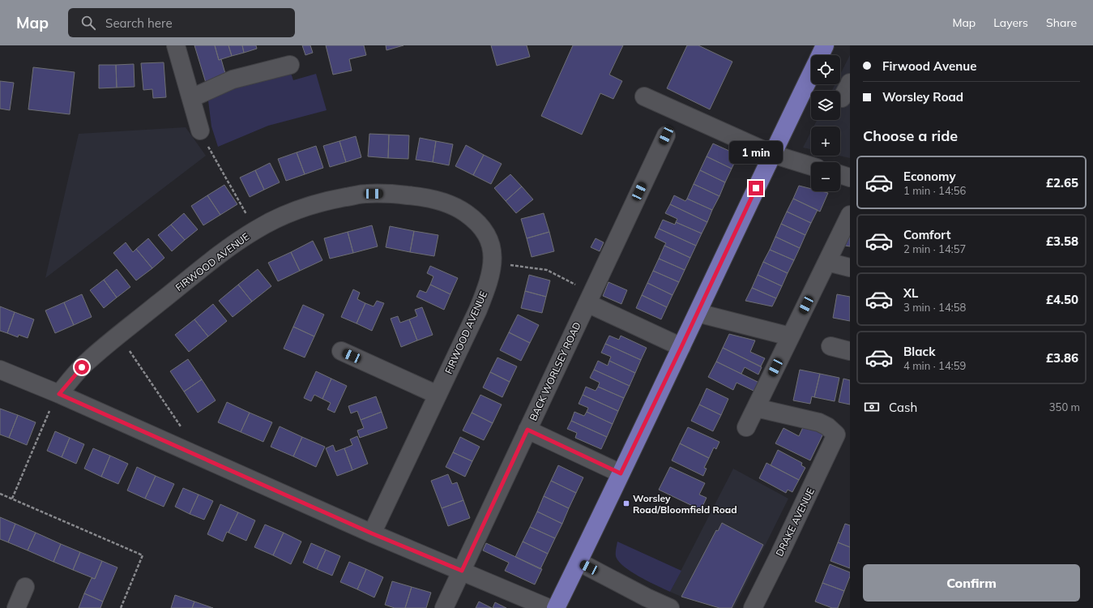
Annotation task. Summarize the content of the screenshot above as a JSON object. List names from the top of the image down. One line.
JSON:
{"streets":{"street":["FIRWOOD AVENUE","BACK WORLSEY ROAD","DRAKE AVENUE"]},"places":{"transit":["Worsley Road/Bloomfield Road"]},"page":{"header":"Map","search":"Search here","nav":["Map","Layers","Share"],"banner":["Firwood Avenue","Worsley Road"],"map_buttons":["+","−"],"heading":"Choose a ride","bubble":"1 min","list":[{"name":"Economy","note":"1 min · 14:56","value":"£2.65"},{"name":"Comfort","note":"2 min · 14:57","value":"£3.58"},{"name":"XL","note":"3 min · 14:58","value":"£4.50"},{"name":"Black","note":"4 min · 14:59","value":"£3.86"}],"pay":["Cash","350 m"],"buttons":"Confirm"}}
